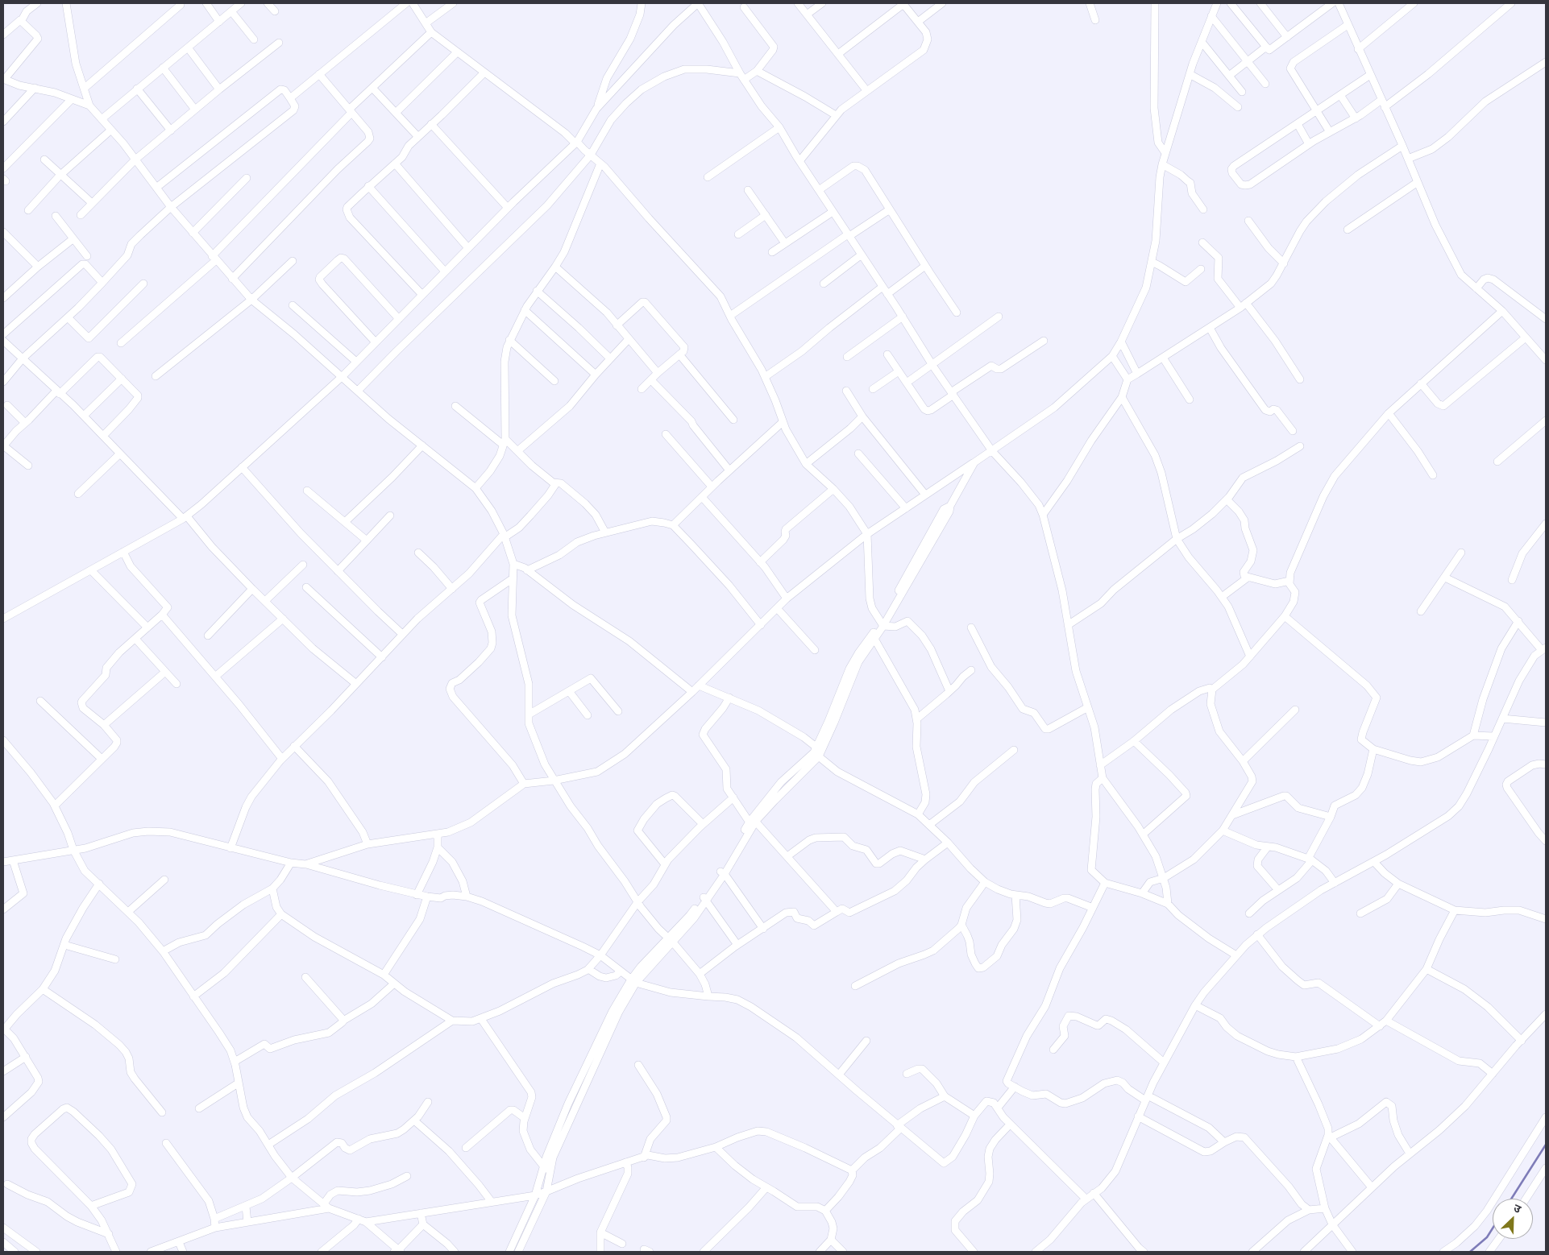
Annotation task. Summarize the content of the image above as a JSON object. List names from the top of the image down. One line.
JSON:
{"north":"top right"}
